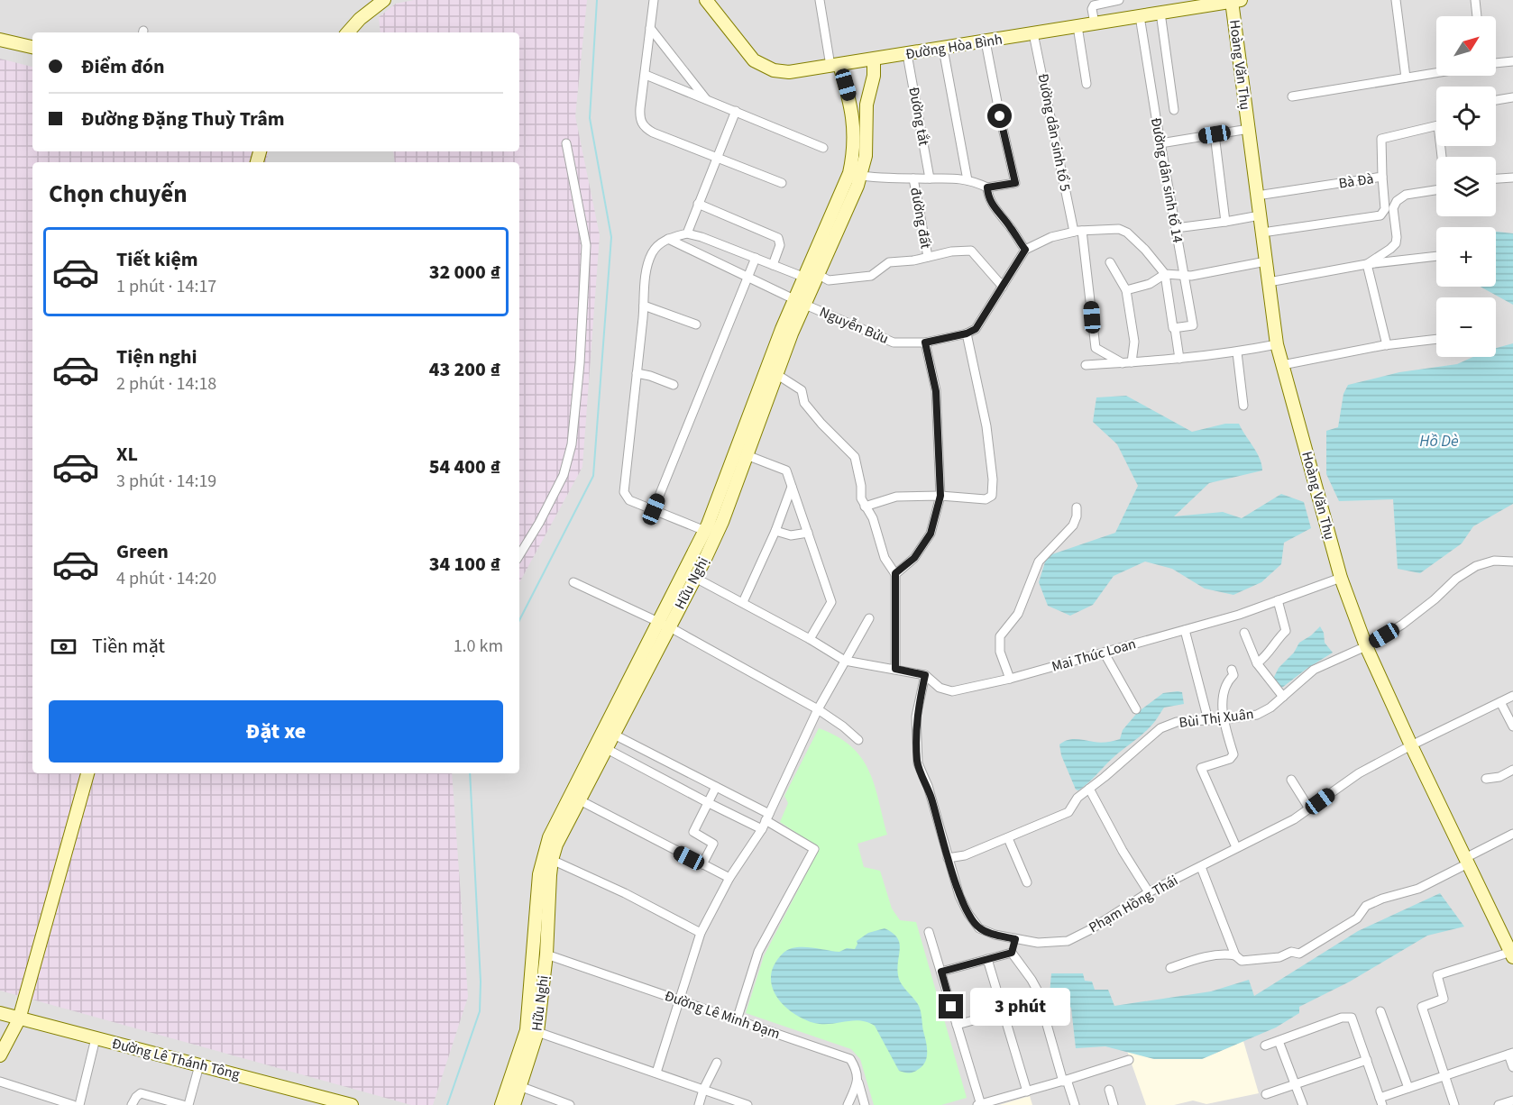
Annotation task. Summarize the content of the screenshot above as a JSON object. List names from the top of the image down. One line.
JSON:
{"streets":{"main road":["Đường Hòa Bình","Hoàng Văn Thụ","Hữu Nghị","Đường Lê Thánh Tông"],"street":["Đường tắt","Đường dân sinh tổ 5","Đường dân sinh tổ 14","Bà Đà","đường đất","Nguyễn Bửu","Mai Thúc Loan","Bùi Thị Xuân","Phạm Hồng Thái","Đường Lê Minh Đạm"]},"crossings":[["Đường Hòa Bình","Hoàng Văn Thụ"],["Đường Hòa Bình","Đường tắt"],["Đường Hòa Bình","Đường dân sinh tổ 5"],["Đường Hòa Bình","Đường dân sinh tổ 14"],["Đường Hòa Bình","Hữu Nghị"],["Hoàng Văn Thụ","Bà Đà"],["Hoàng Văn Thụ","Mai Thúc Loan"],["Hoàng Văn Thụ","Bùi Thị Xuân"],["Hoàng Văn Thụ","Phạm Hồng Thái"],["Nguyễn Bửu","Hữu Nghị"],["Hữu Nghị","Đường Lê Minh Đạm"],["Mai Thúc Loan","Phạm Hồng Thái"],["Bùi Thị Xuân","Phạm Hồng Thái"]],"water":["Hồ Dè"],"north":"top right","page":{"map_buttons":["+","−"],"banner":["Điểm đón","Đường Đặng Thuỳ Trâm"],"heading":"Chọn chuyến","list":[{"name":"Tiết kiệm","note":"1 phút · 14:17","value":"32 000 ₫"},{"name":"Tiện nghi","note":"2 phút · 14:18","value":"43 200 ₫"},{"name":"XL","note":"3 phút · 14:19","value":"54 400 ₫"},{"name":"Green","note":"4 phút · 14:20","value":"34 100 ₫"}],"pay":["Tiền mặt","1.0 km"],"buttons":"Đặt xe","bubble":"3 phút"}}
